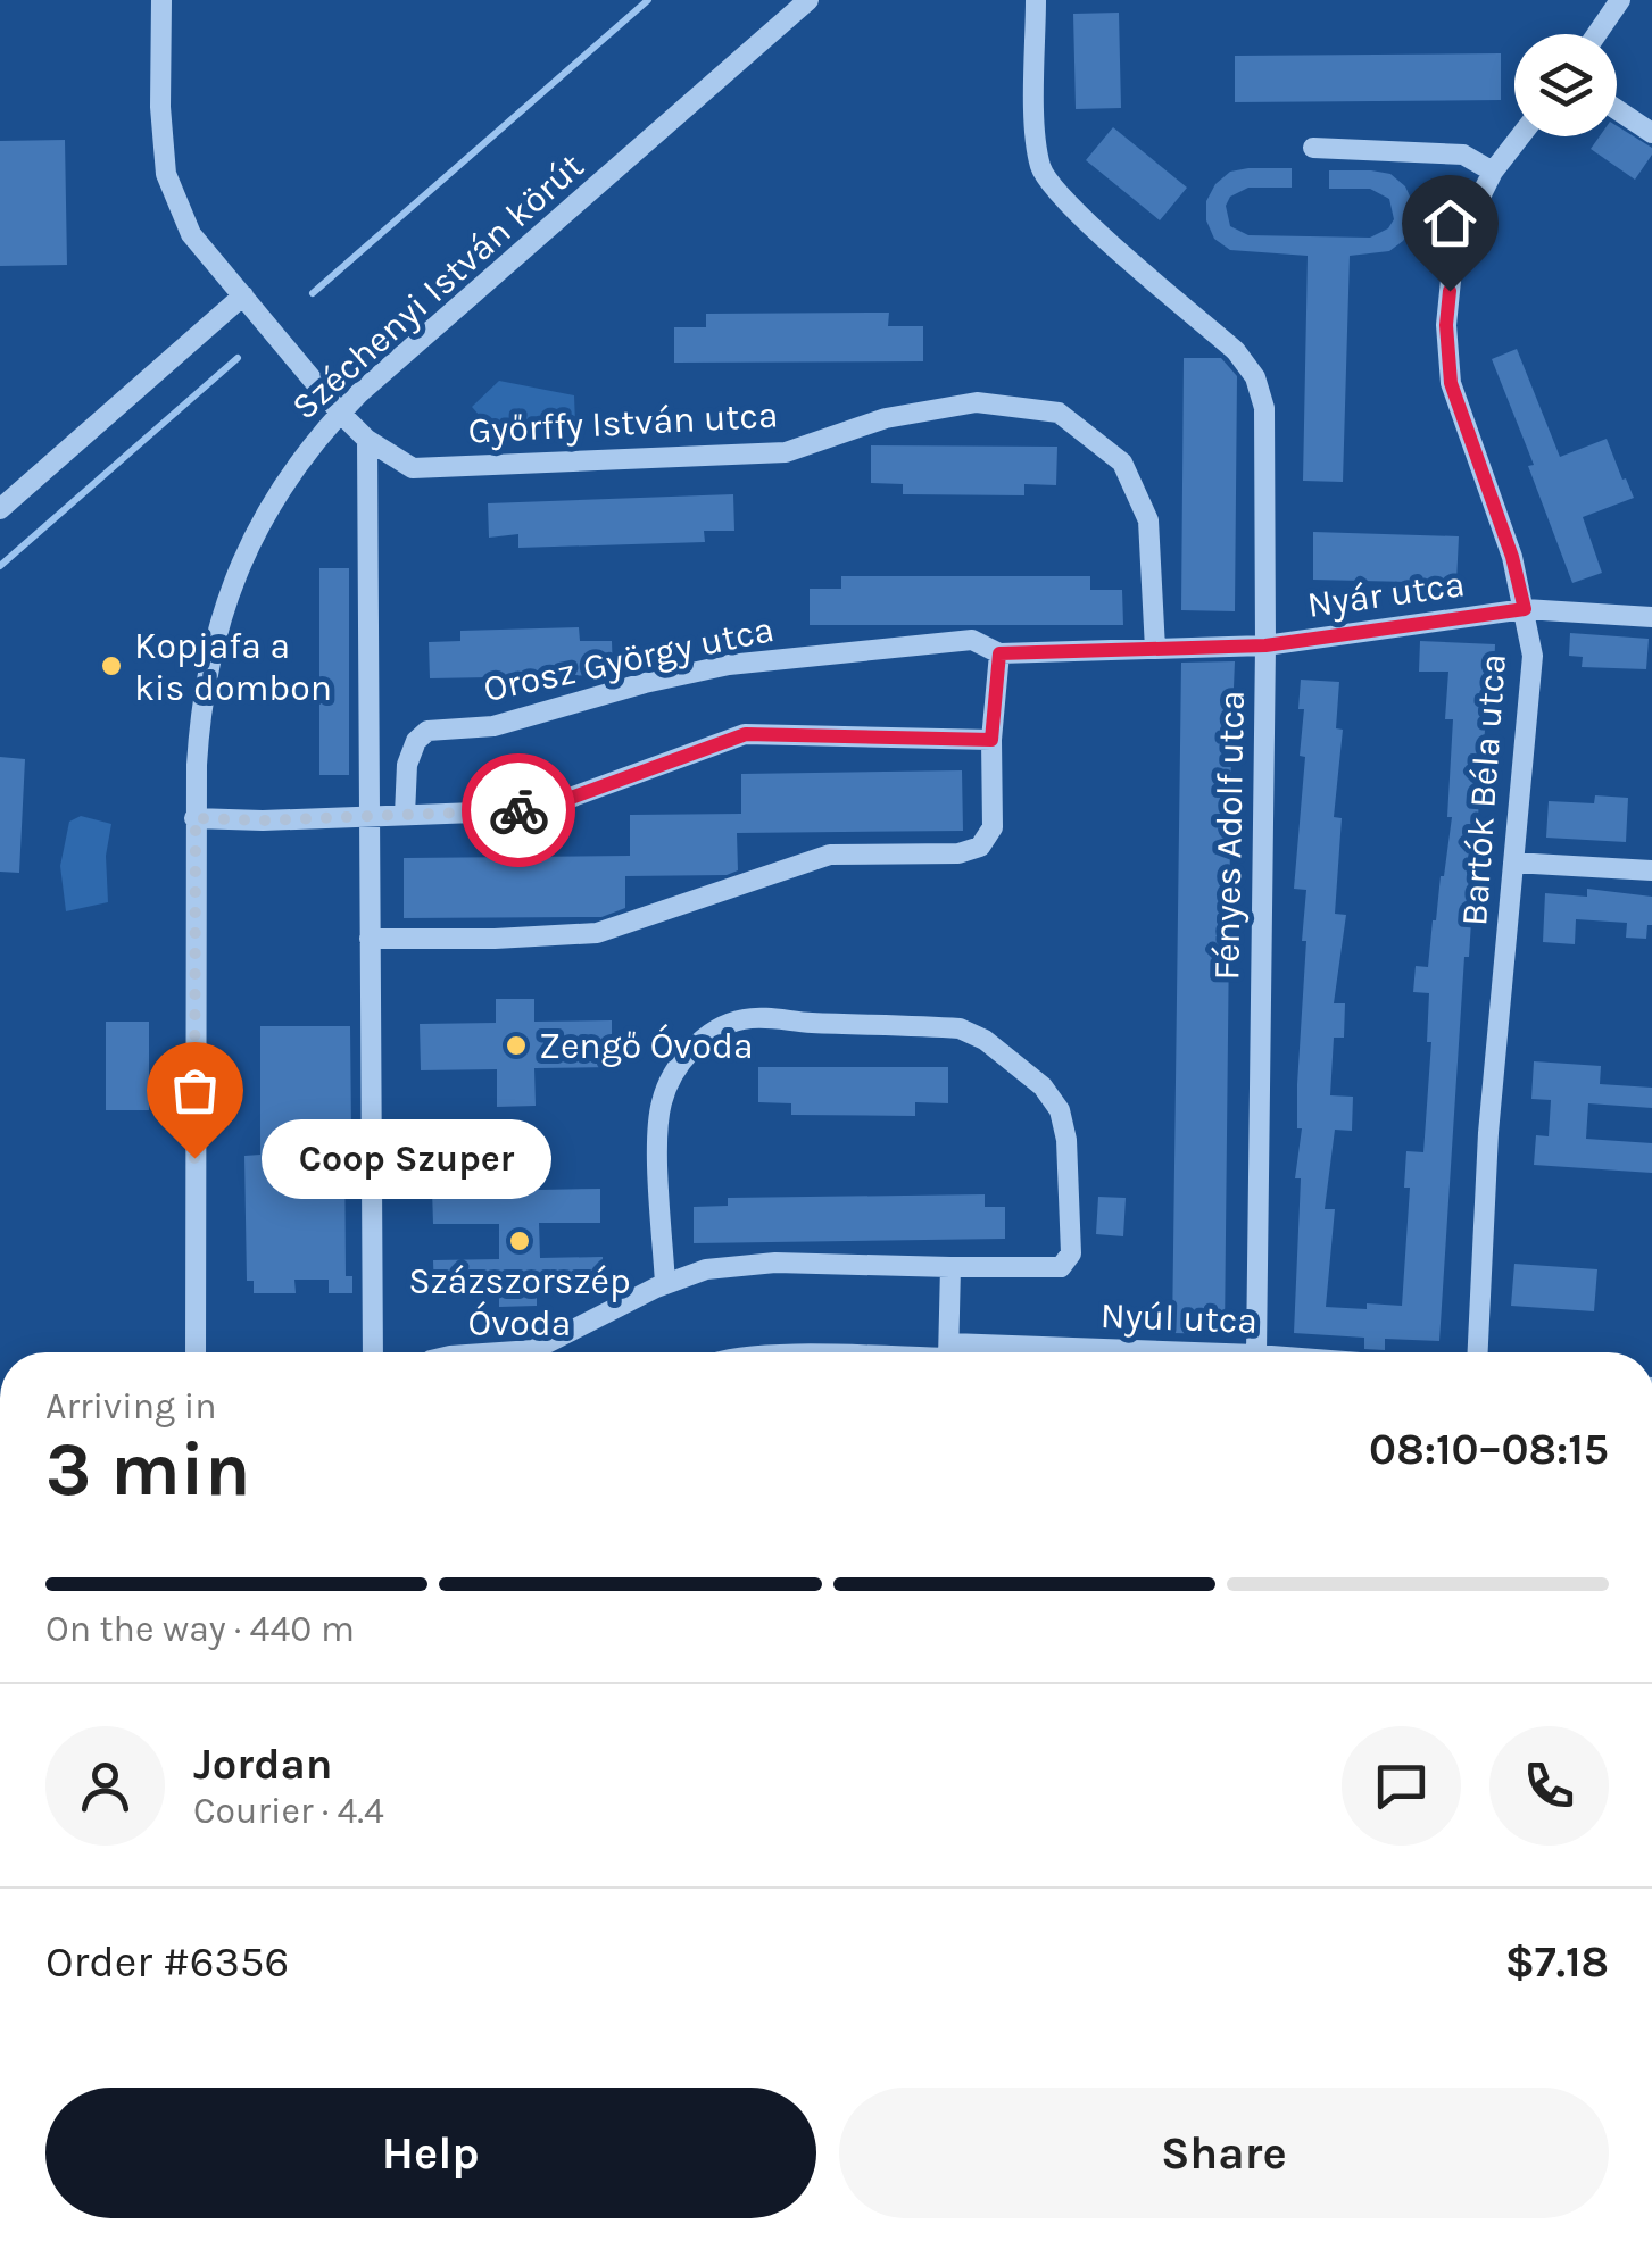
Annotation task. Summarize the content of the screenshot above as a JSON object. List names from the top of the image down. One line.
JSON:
{"streets":{"street":["Széchenyi István körút","Győrffy István utca","Nyár utca","Orosz György utca","Bartók Béla utca","Fényes Adolf utca"]},"crossings":[["Széchenyi István körút","Győrffy István utca"],["Győrffy István utca","Orosz György utca"],["Nyár utca","Orosz György utca"],["Nyár utca","Bartók Béla utca"],["Nyár utca","Fényes Adolf utca"],["Orosz György utca","Fényes Adolf utca"]],"places":["Kopjafa a kis dombon","Zengő Óvoda","Coop Szuper","Százszorszép Óvoda"],"page":{"bubble":"Coop Szuper","heading":["3 min","Arriving in","08:10–08:15"],"panel":["Jordan","Courier · 4.4","Order #6356","$7.18"],"bar":"On the way · 440 m","buttons":["Help","Share"]}}
